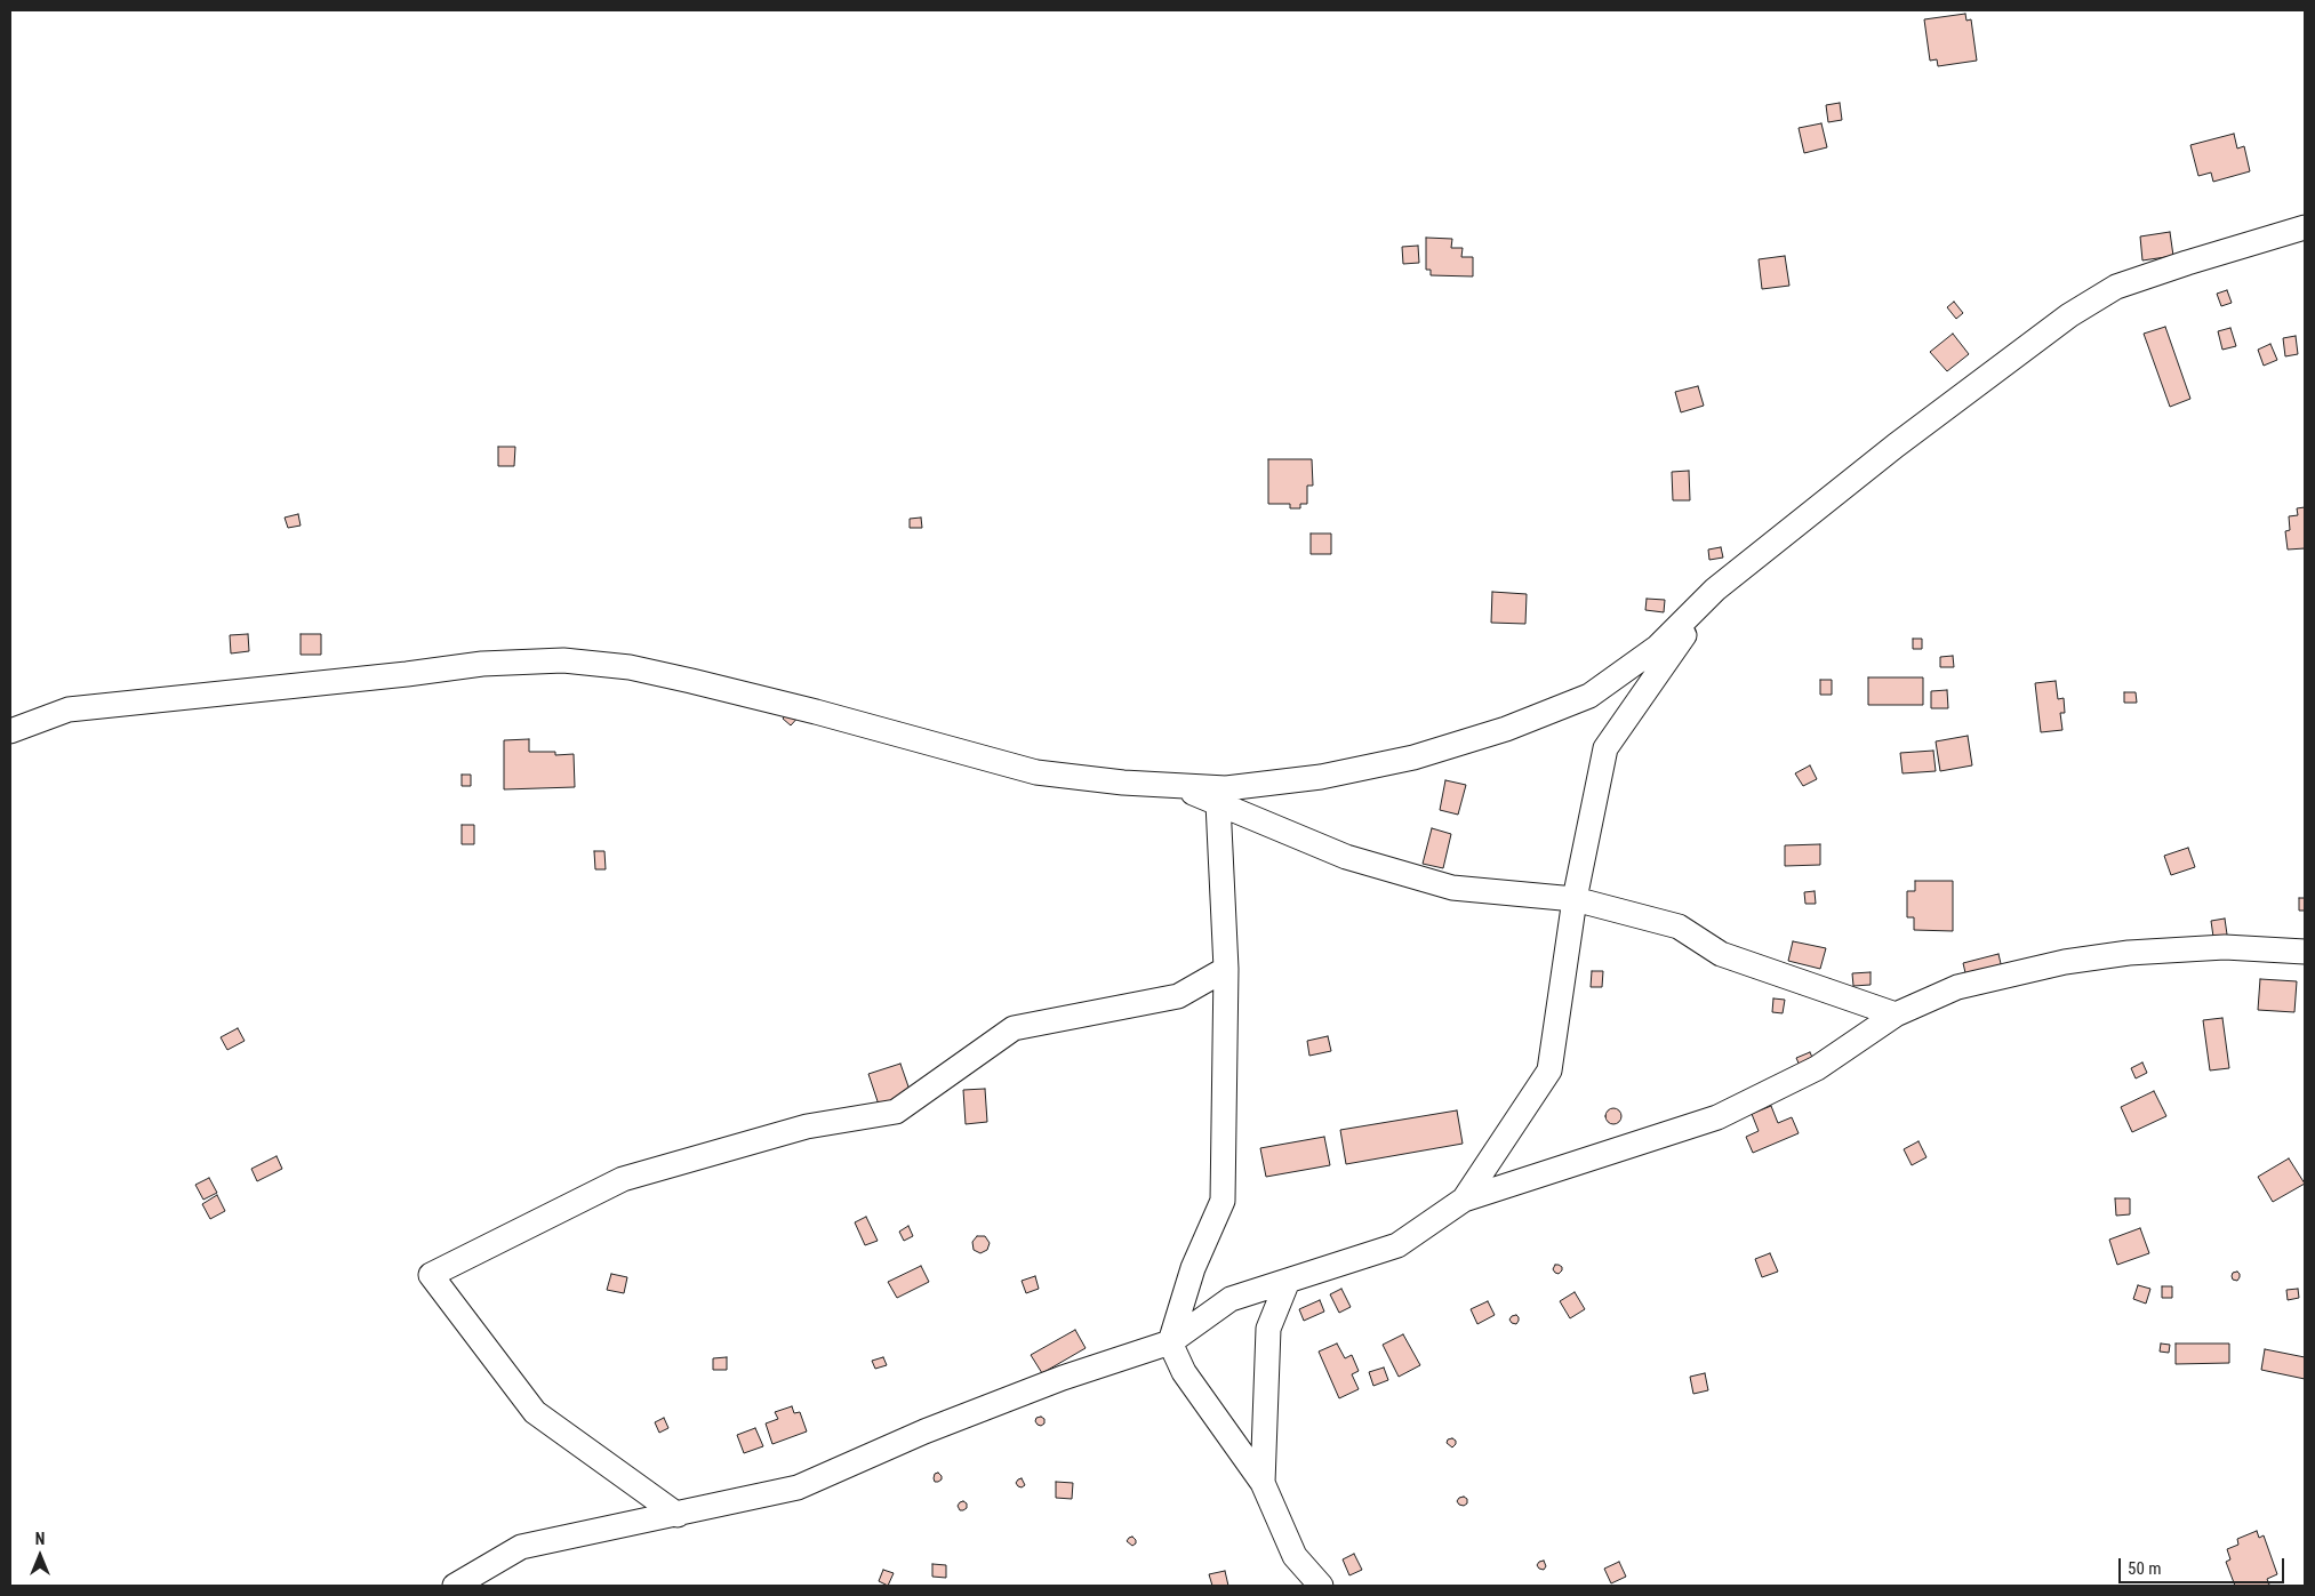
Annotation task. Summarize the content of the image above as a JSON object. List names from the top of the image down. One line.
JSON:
{"scale_bar":"50 m","north":"top"}
